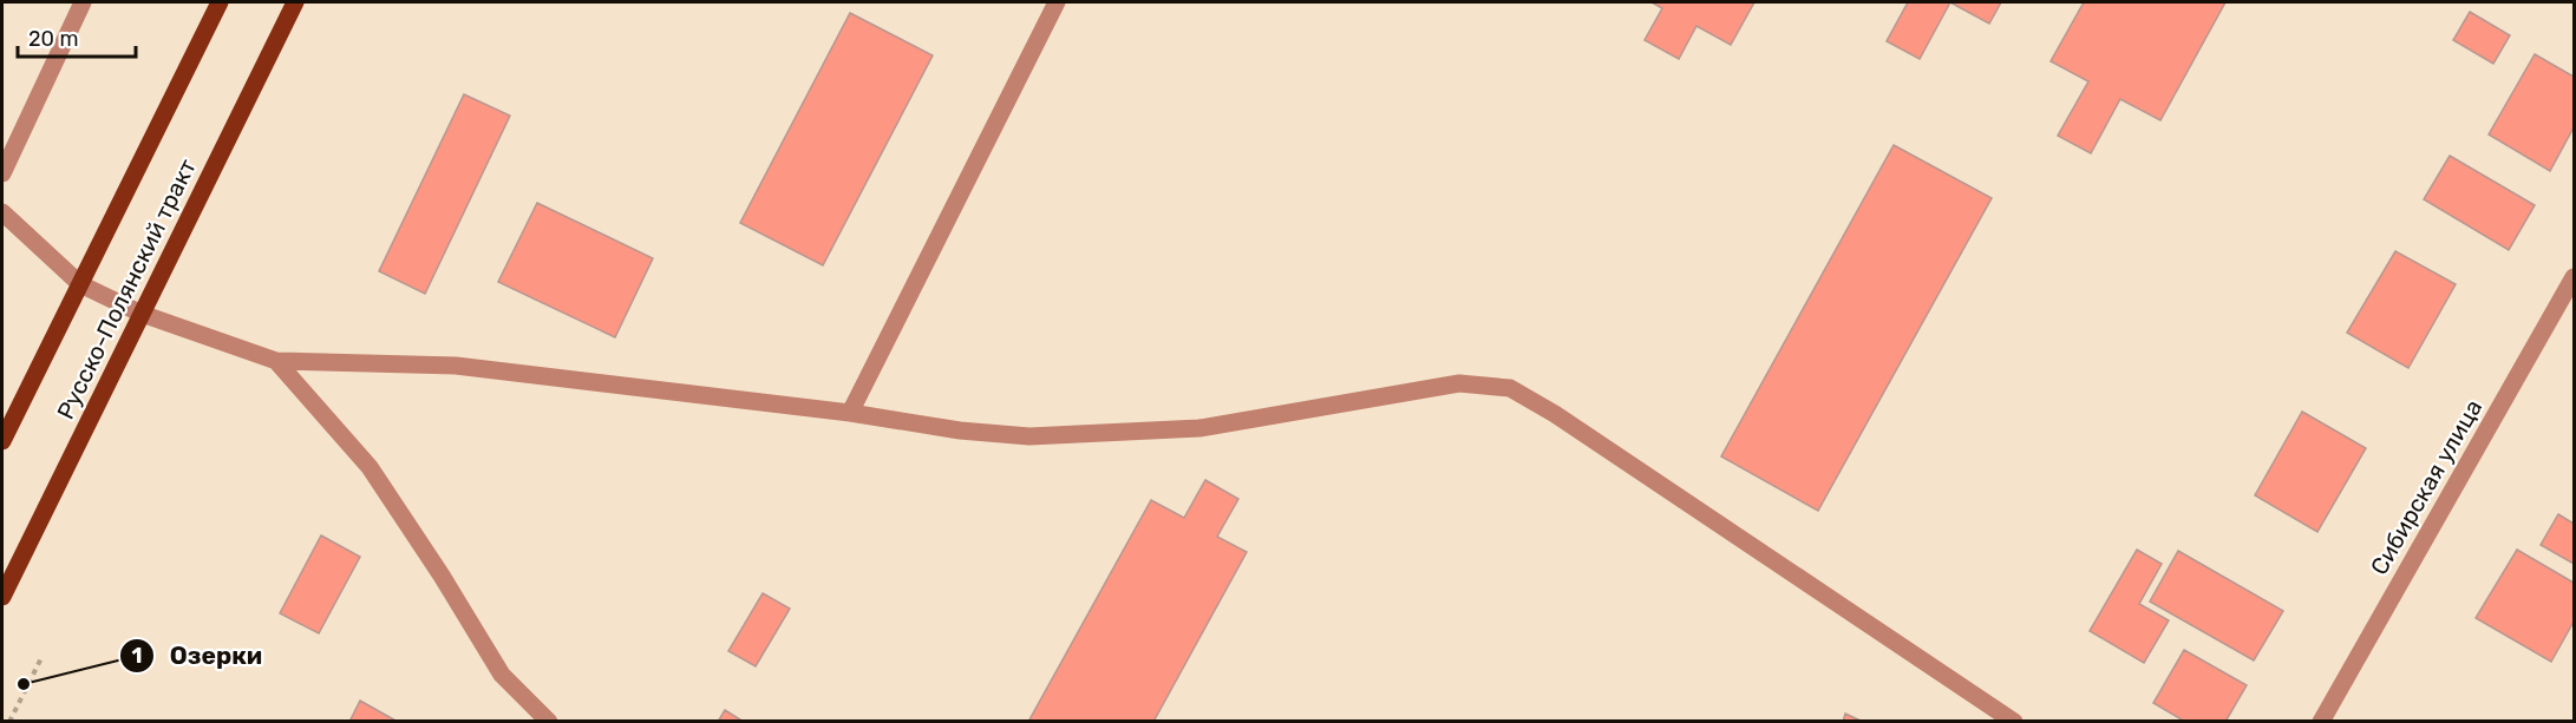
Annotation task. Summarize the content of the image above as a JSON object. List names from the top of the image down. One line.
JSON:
{"streets":{"main road":["Русско-Полянский тракт"],"street":["Сибирская улица"]},"places":["Озерки"],"scale_bar":"20 m"}
